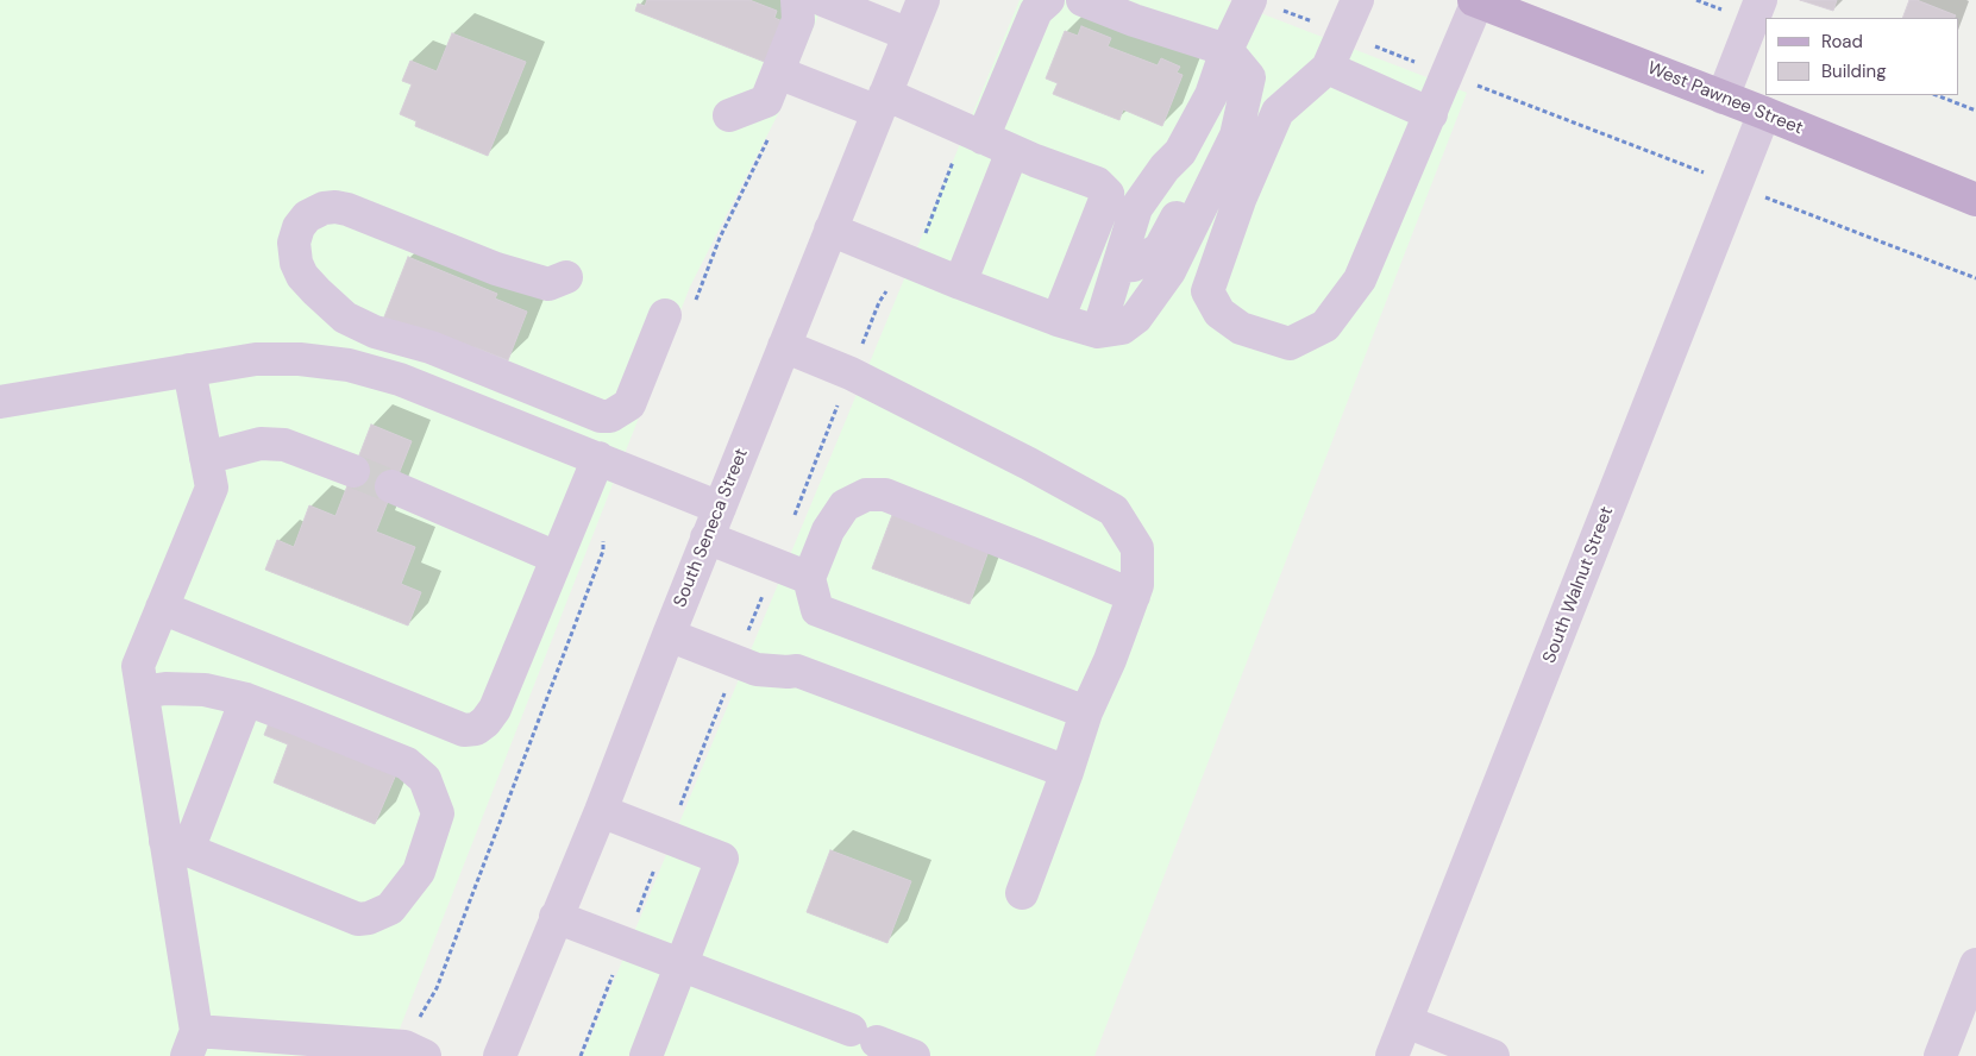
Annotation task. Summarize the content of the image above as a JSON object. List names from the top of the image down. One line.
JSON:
{"streets":{"main road":["West Pawnee Street"],"street":["South Seneca Street","South Walnut Street"]},"crossings":[["West Pawnee Street","South Walnut Street"]],"legend":["Road","Building"]}
